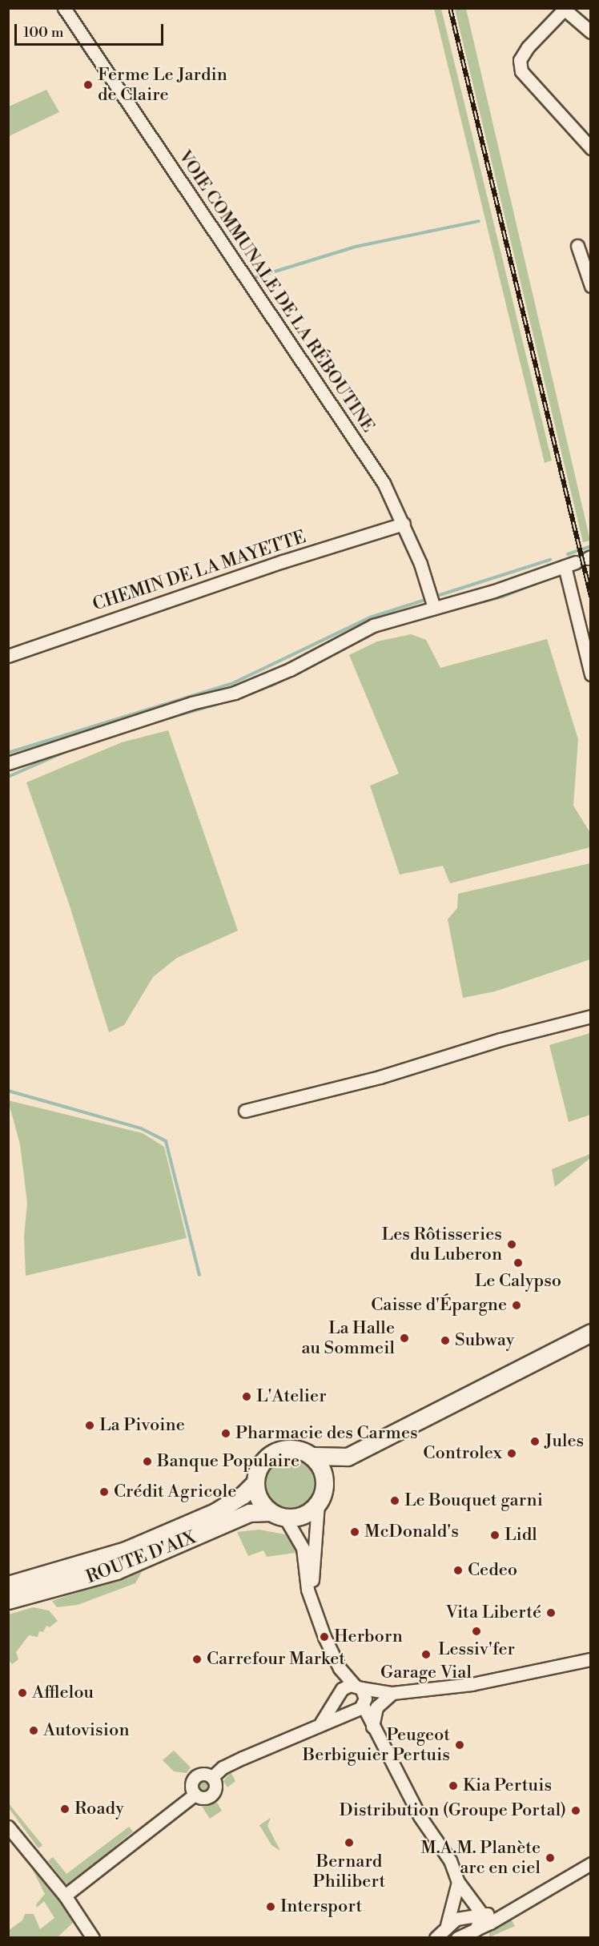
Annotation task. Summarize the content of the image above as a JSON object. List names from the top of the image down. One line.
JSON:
{"streets":{"main road":["ROUTE D'AIX"],"street":["VOIE COMMUNALE DE LA RÉBOUTINE","CHEMIN DE LA MAYETTE"]},"crossings":[["VOIE COMMUNALE DE LA RÉBOUTINE","CHEMIN DE LA MAYETTE"]],"places":["Ferme Le Jardin de Claire","Les Rôtisseries du Luberon","Le Calypso","Caisse d'Épargne","La Halle au Sommeil","Subway","L'Atelier","La Pivoine","Pharmacie des Carmes","Jules","Controlex","Banque Populaire","Crédit Agricole","Le Bouquet garni","McDonald's","Lidl","Cedeo","Vita Liberté","Lessiv'fer","Herborn","Garage Vial","Carrefour Market","Afflelou","Autovision","Peugeot Berbiguier Pertuis","Kia Pertuis","Roady","Distribution (Groupe Portal)","Bernard Philibert","M.A.M. Planète arc en ciel","Intersport"],"scale_bar":"100 m"}
